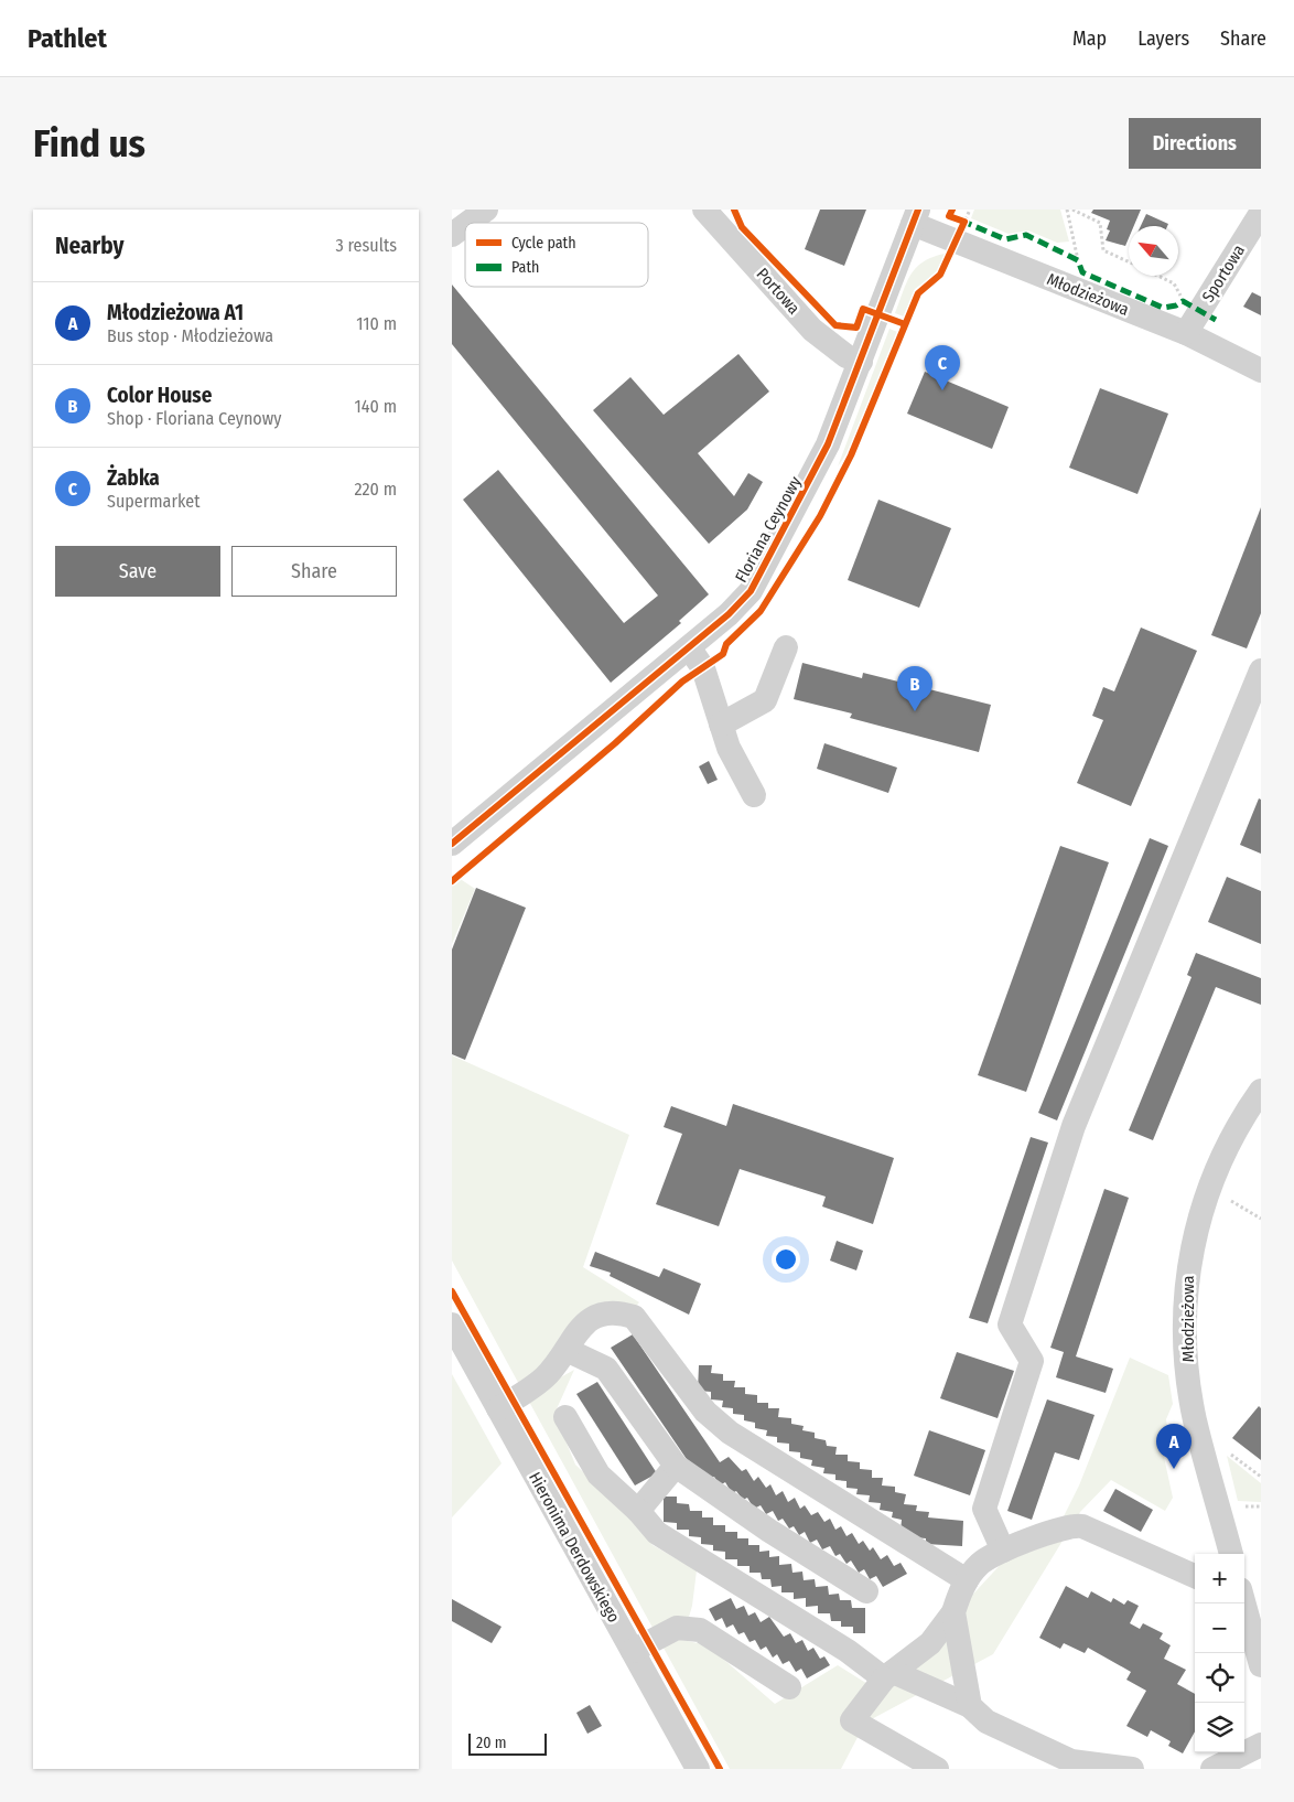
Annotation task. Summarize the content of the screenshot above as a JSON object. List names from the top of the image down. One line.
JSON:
{"streets":{"street":["Sportowa","Portowa","Młodzieżowa","Floriana Ceynowy","Hieronima Derdowskiego"]},"crossings":[["Sportowa","Młodzieżowa"],["Portowa","Floriana Ceynowy"],["Młodzieżowa","Floriana Ceynowy"]],"legend":["Cycle path","Path"],"scale_bar":"20 m","north":"top left","page":{"header":"Pathlet","nav":["Map","Layers","Share"],"buttons":["Directions",["Save","Share"]],"title":"Find us","heading":["Nearby","3 results"],"list":[{"mark":"A","name":"Młodzieżowa A1","note":"Bus stop · Młodzieżowa","value":"110 m"},{"mark":"B","name":"Color House","note":"Shop · Floriana Ceynowy","value":"140 m"},{"mark":"C","name":"Żabka","note":"Supermarket","value":"220 m"}],"pins":["C","B","A"],"map_buttons":["+","−"],"scale":"20 m"}}
